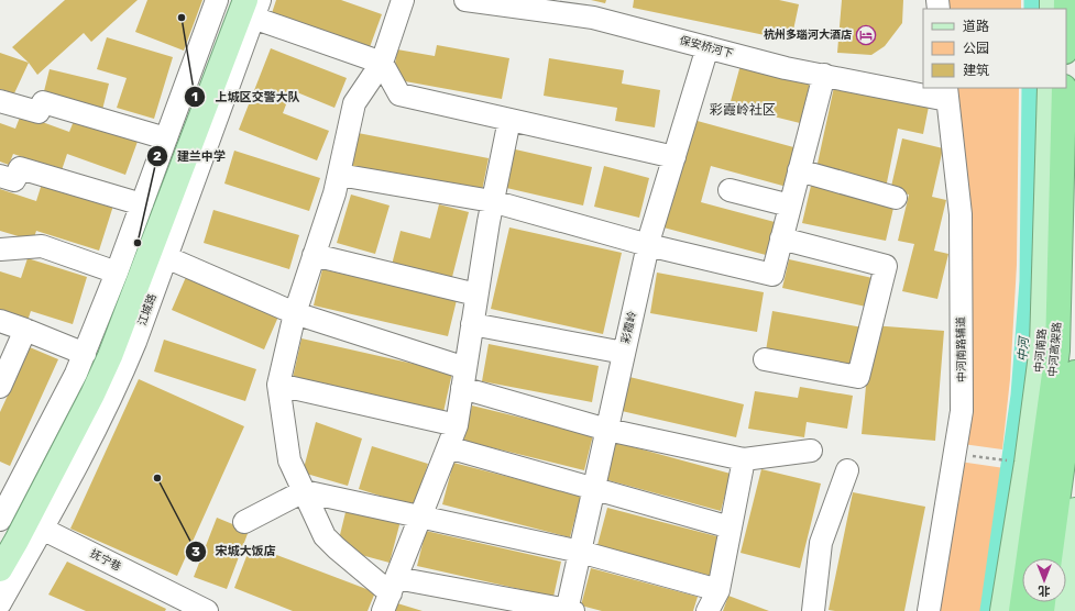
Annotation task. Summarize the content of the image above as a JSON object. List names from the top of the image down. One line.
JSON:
{"streets":{"highway":["中河高架路"],"main road":["江城路","中河南路"],"street":["保安桥河下","彩霞岭","中河南路辅道","抚宁巷"]},"crossings":[["保安桥河下","彩霞岭"],["保安桥河下","中河南路辅道"],["江城路","抚宁巷"]],"districts":["彩霞岭社区"],"water":["中河"],"places":{"other":["上城区交警大队","建兰中学","宋城大饭店"],"hotel":["杭州多瑙河大酒店"]},"legend":["道路","公园","建筑"],"north":"bottom"}
